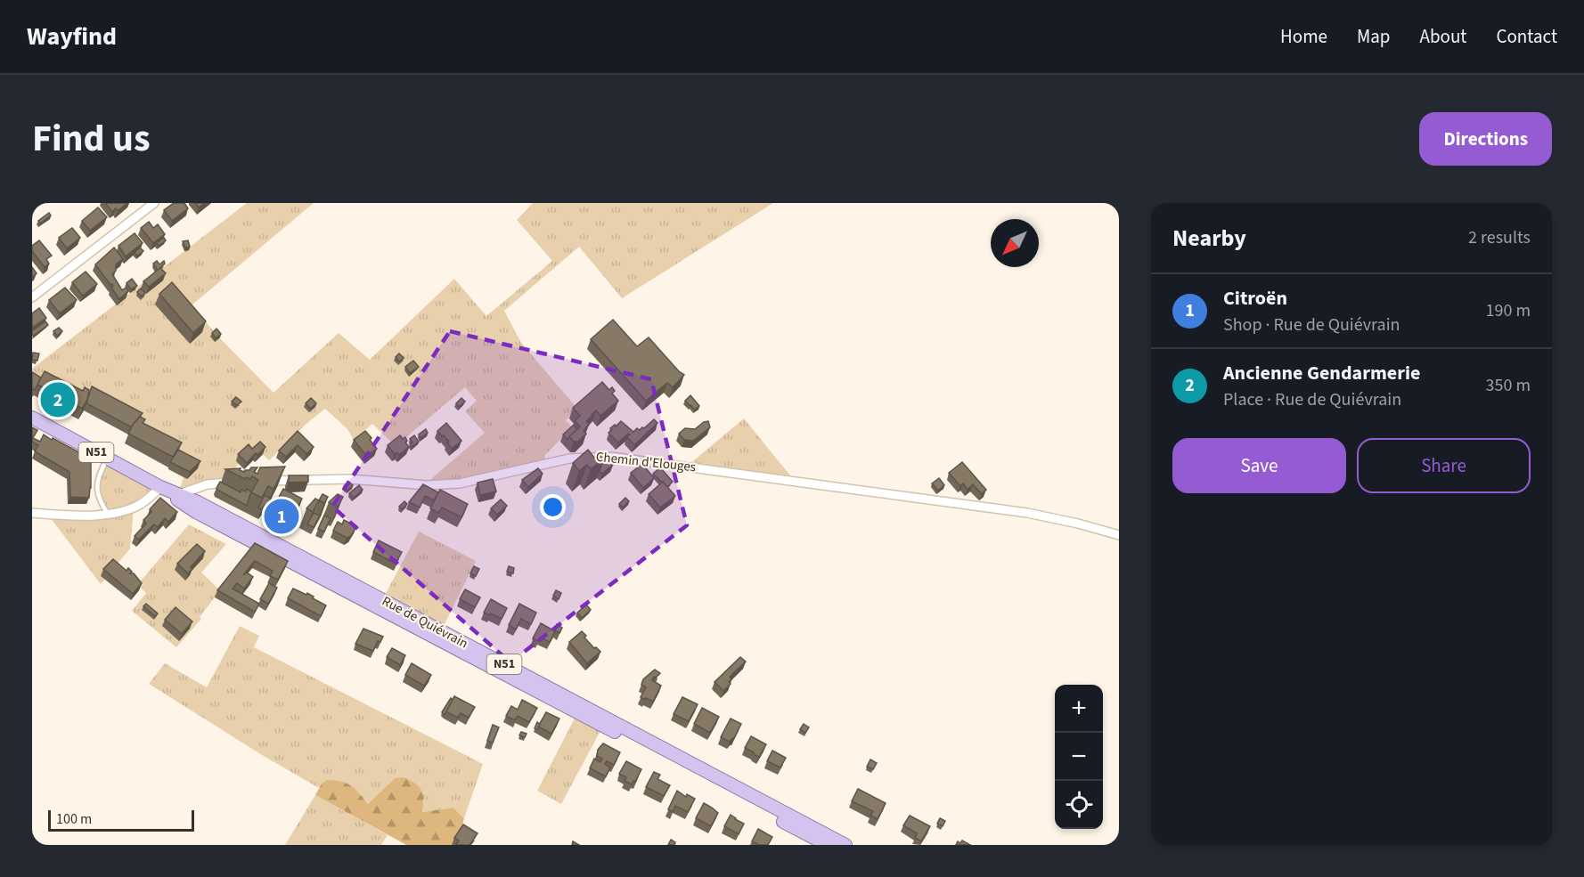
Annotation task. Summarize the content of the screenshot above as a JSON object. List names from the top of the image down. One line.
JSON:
{"streets":{"main road":["N51","Rue de Quiévrain"],"street":["Chemin d'Elouges"]},"crossings":[["N51","Rue de Quiévrain"]],"scale_bar":"100 m","north":"bottom left","page":{"header":"Wayfind","nav":["Home","Map","About","Contact"],"title":"Find us","buttons":["Directions",["Save","Share"]],"heading":["Nearby","2 results"],"list":[{"mark":"1","name":"Citroën","note":"Shop · Rue de Quiévrain","value":"190 m"},{"mark":"2","name":"Ancienne Gendarmerie","note":"Place · Rue de Quiévrain","value":"350 m"}],"pins":["2","1"],"map_buttons":["+","−"],"scale":"100 m"}}
